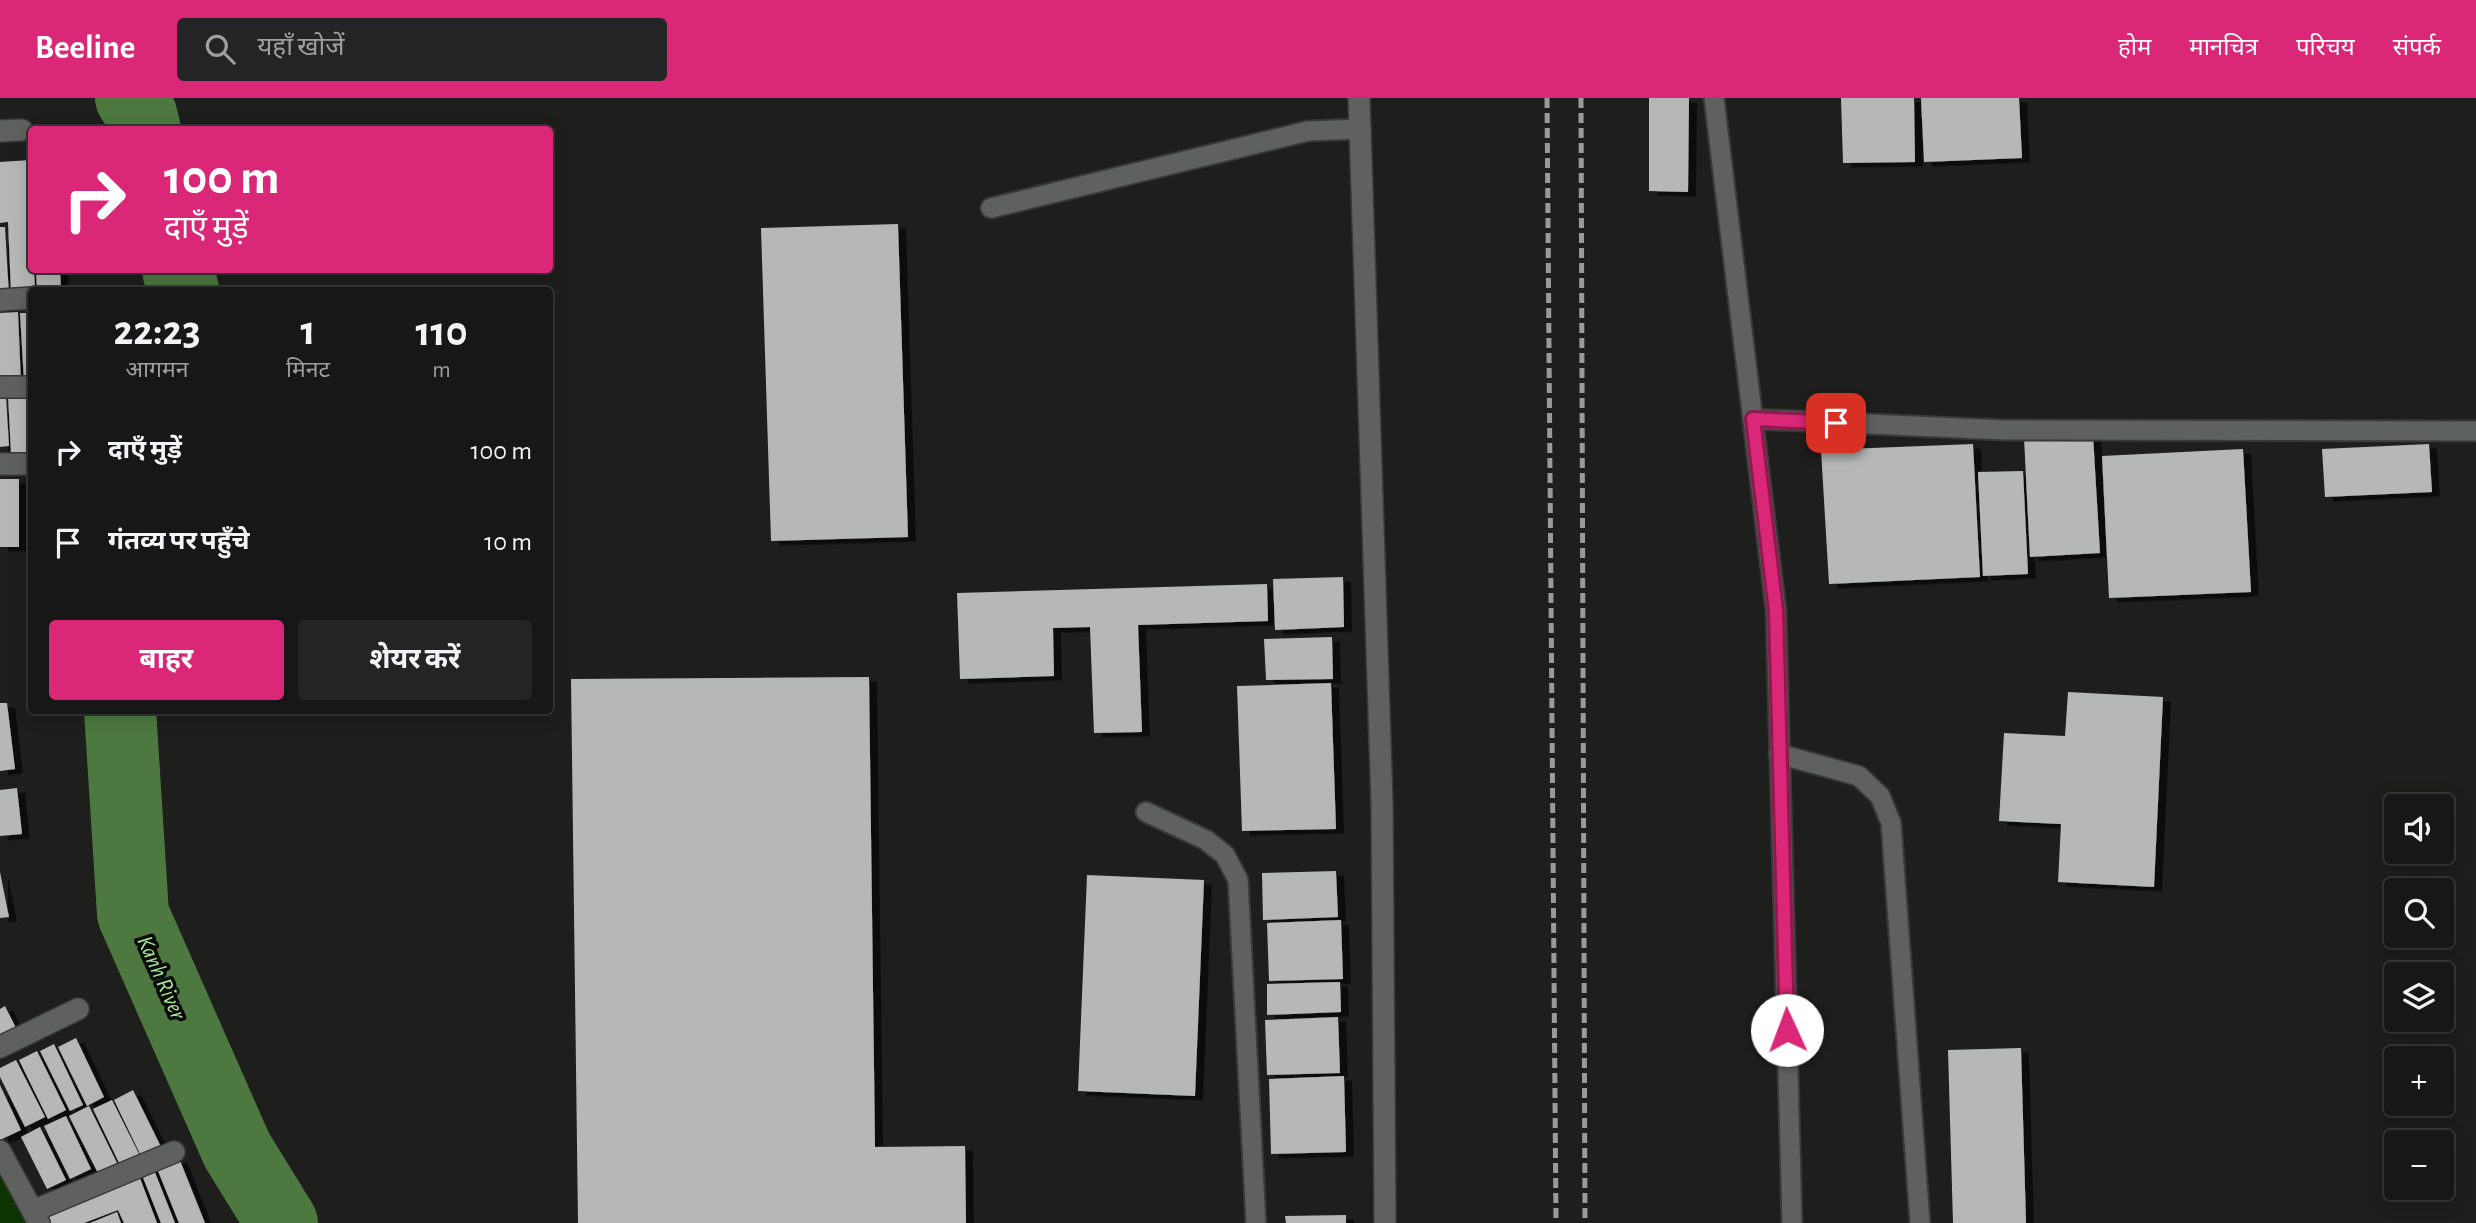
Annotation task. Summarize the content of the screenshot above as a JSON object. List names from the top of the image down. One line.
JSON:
{"water":["Kanh River"],"page":{"header":"Beeline","search":"यहाँ खोजें","nav":["होम","मानचित्र","परिचय","संपर्क"],"turn":["100 m","दाएँ मुड़ें"],"eta":["22:23","आगमन","1","मिनट","110","m"],"list":[{"name":"दाएँ मुड़ें","value":"100 m"},{"name":"गंतव्य पर पहुँचे","value":"10 m"}],"buttons":["बाहर","शेयर करें"],"map_buttons":["+","−"]}}
